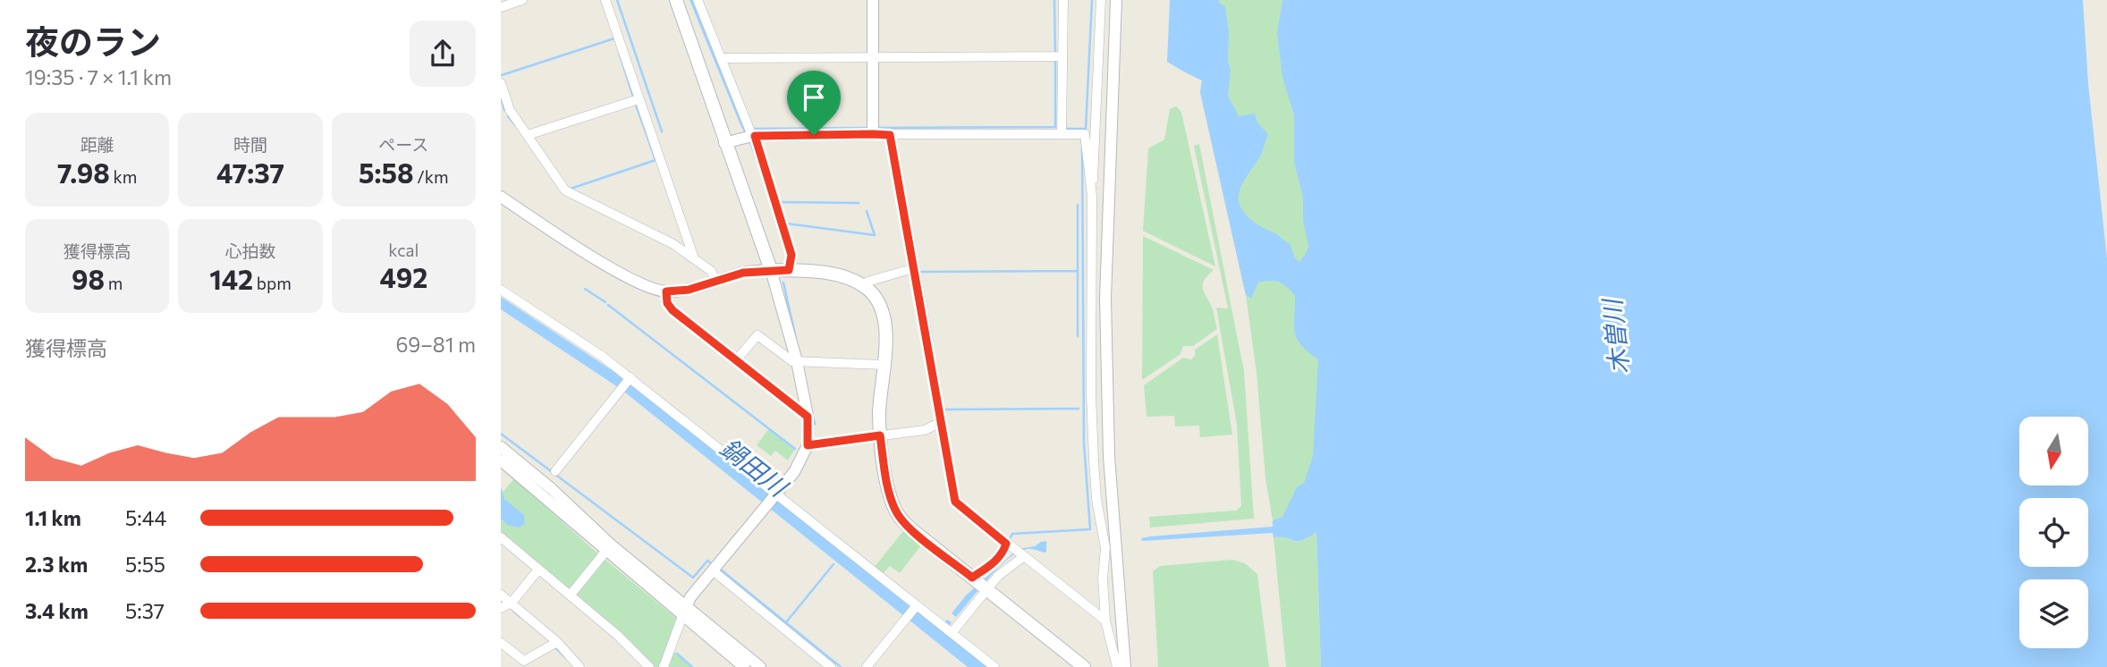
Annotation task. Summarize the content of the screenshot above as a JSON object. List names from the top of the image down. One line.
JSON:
{"water":["木曽川","鍋田川"],"north":"bottom","page":{"heading":["夜のラン","19:35 · 7 × 1.1 km"],"stats":[["距離","7.98 km"],["時間","47:37"],["ペース","5:58 /km"],["獲得標高","98 m"],["心拍数","142 bpm"],["kcal","492"]],"chart":["獲得標高","69–81 m"],"list":[{"name":"1.1 km","note":"5:44"},{"name":"2.3 km","note":"5:55"},{"name":"3.4 km","note":"5:37"}]}}
